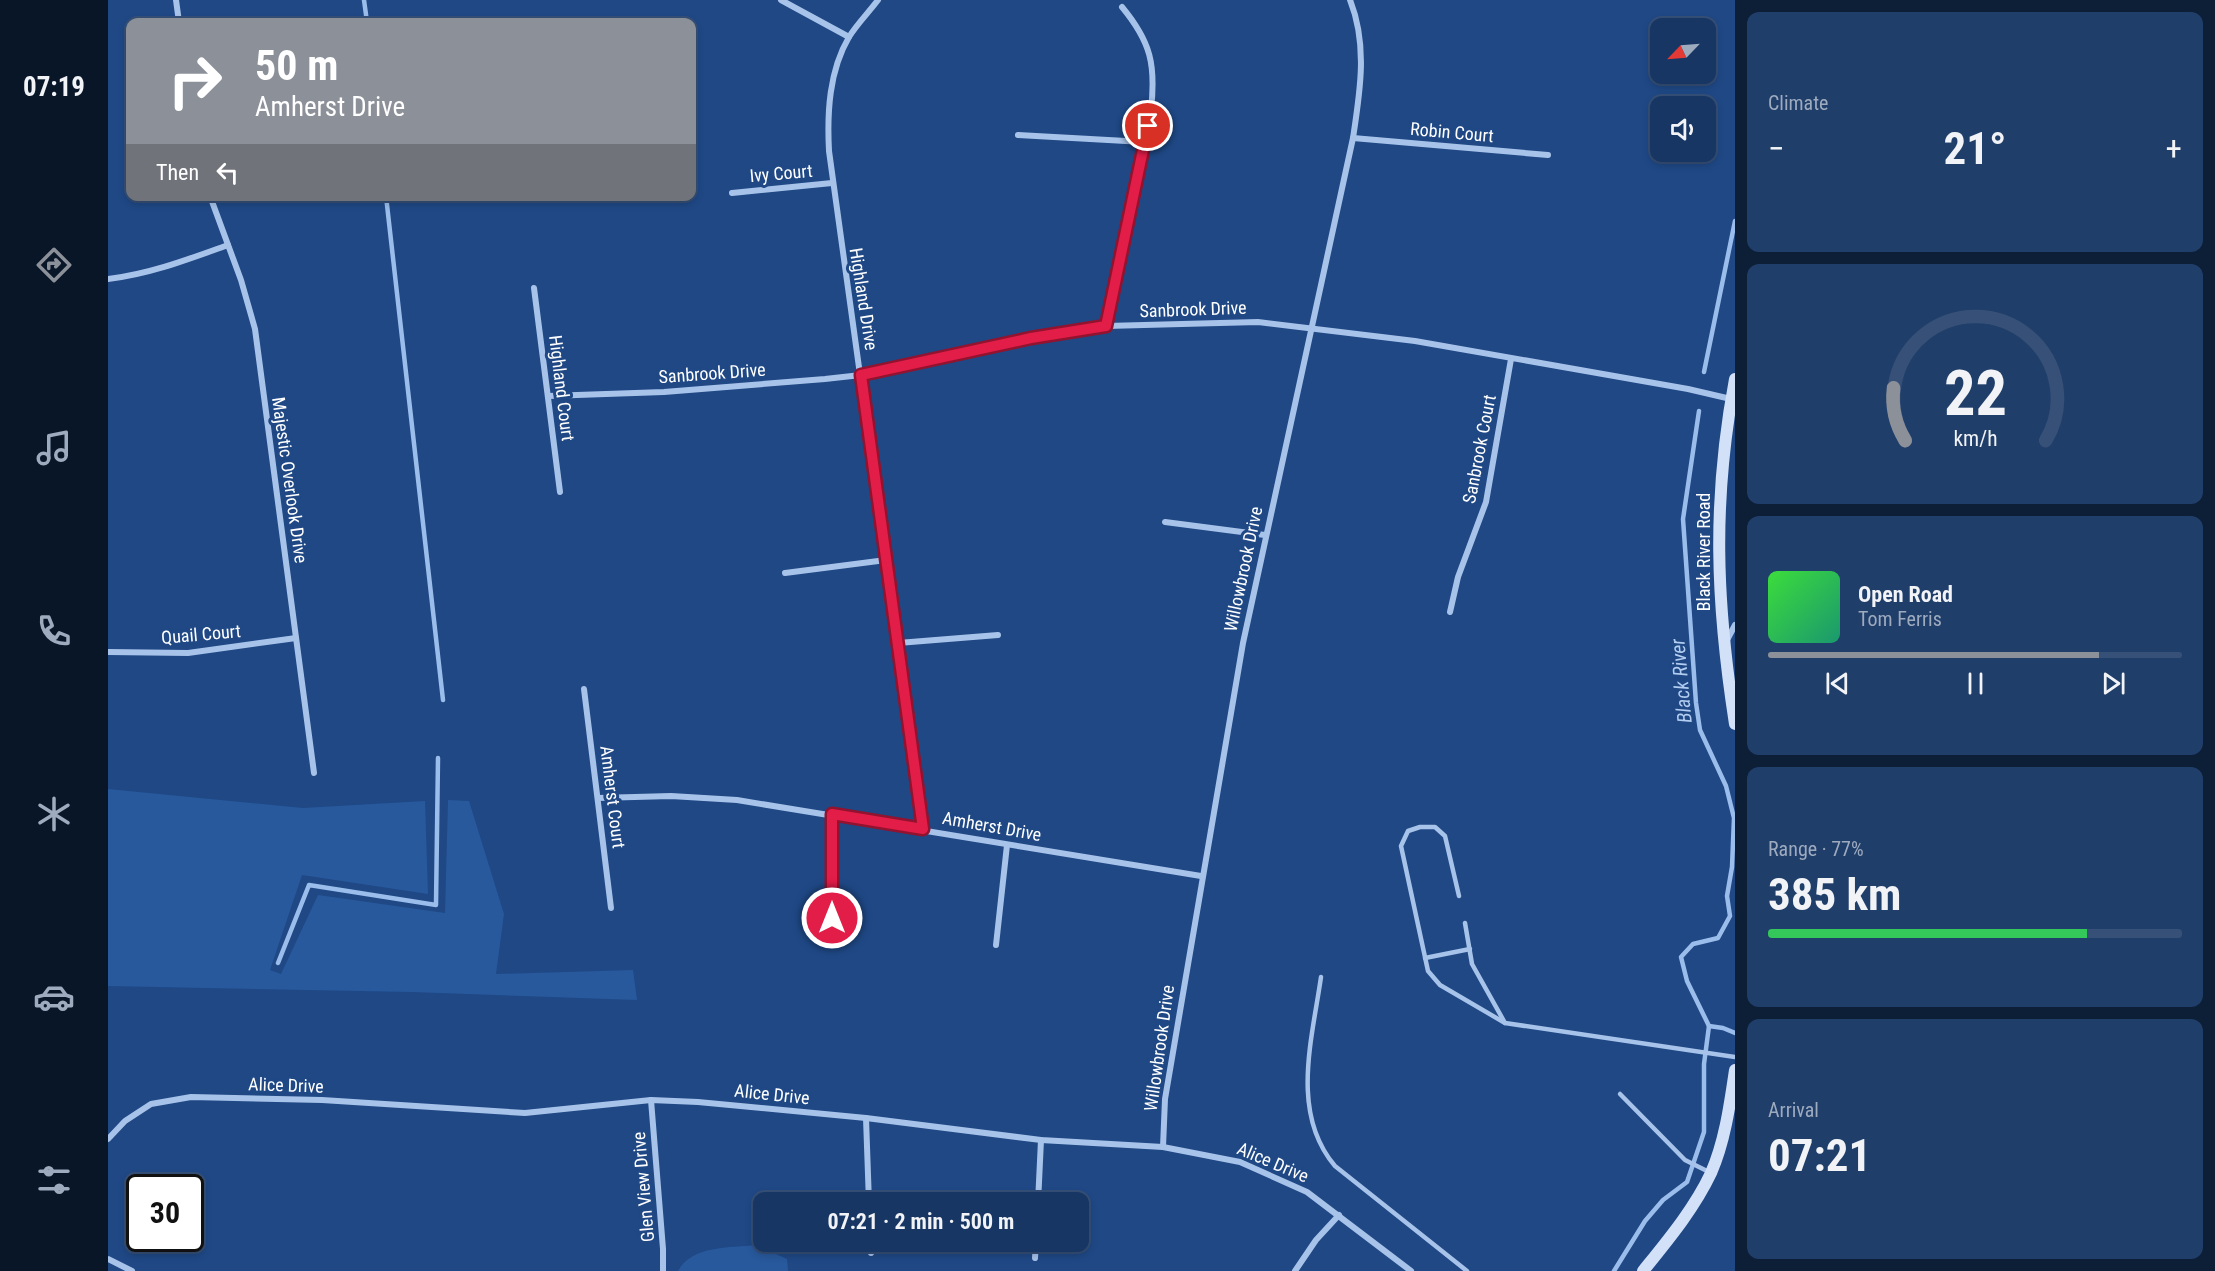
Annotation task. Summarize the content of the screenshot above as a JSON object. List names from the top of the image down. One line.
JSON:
{"streets":{"street":["Robin Court","Ivy Court","Highland Drive","Sanbrook Drive","Highland Court","Sanbrook Court","Majestic Overlook Drive","Black River Road","Willowbrook Drive","Quail Court","Amherst Court","Amherst Drive","Alice Drive","Glen View Drive"]},"crossings":[["Robin Court","Willowbrook Drive"],["Ivy Court","Highland Drive"],["Highland Drive","Sanbrook Drive"],["Highland Drive","Amherst Drive"],["Sanbrook Drive","Highland Court"],["Sanbrook Drive","Sanbrook Court"],["Sanbrook Drive","Black River Road"],["Sanbrook Drive","Willowbrook Drive"],["Majestic Overlook Drive","Quail Court"],["Willowbrook Drive","Amherst Drive"],["Willowbrook Drive","Alice Drive"],["Amherst Court","Amherst Drive"],["Alice Drive","Glen View Drive"]],"water":["Black River"],"north":"bottom left","page":{"tabs":"07:19","tile":["Climate",["Range · 77%","385 km"],["Arrival","07:21"]],"turn":["50 m","Amherst Drive"],"heat":["−","21°","+"],"then":"Then","song":["Open Road","Tom Ferris"],"limit":"30","trip":"07:21 · 2 min · 500 m","gauge":["22","km/h"]}}
